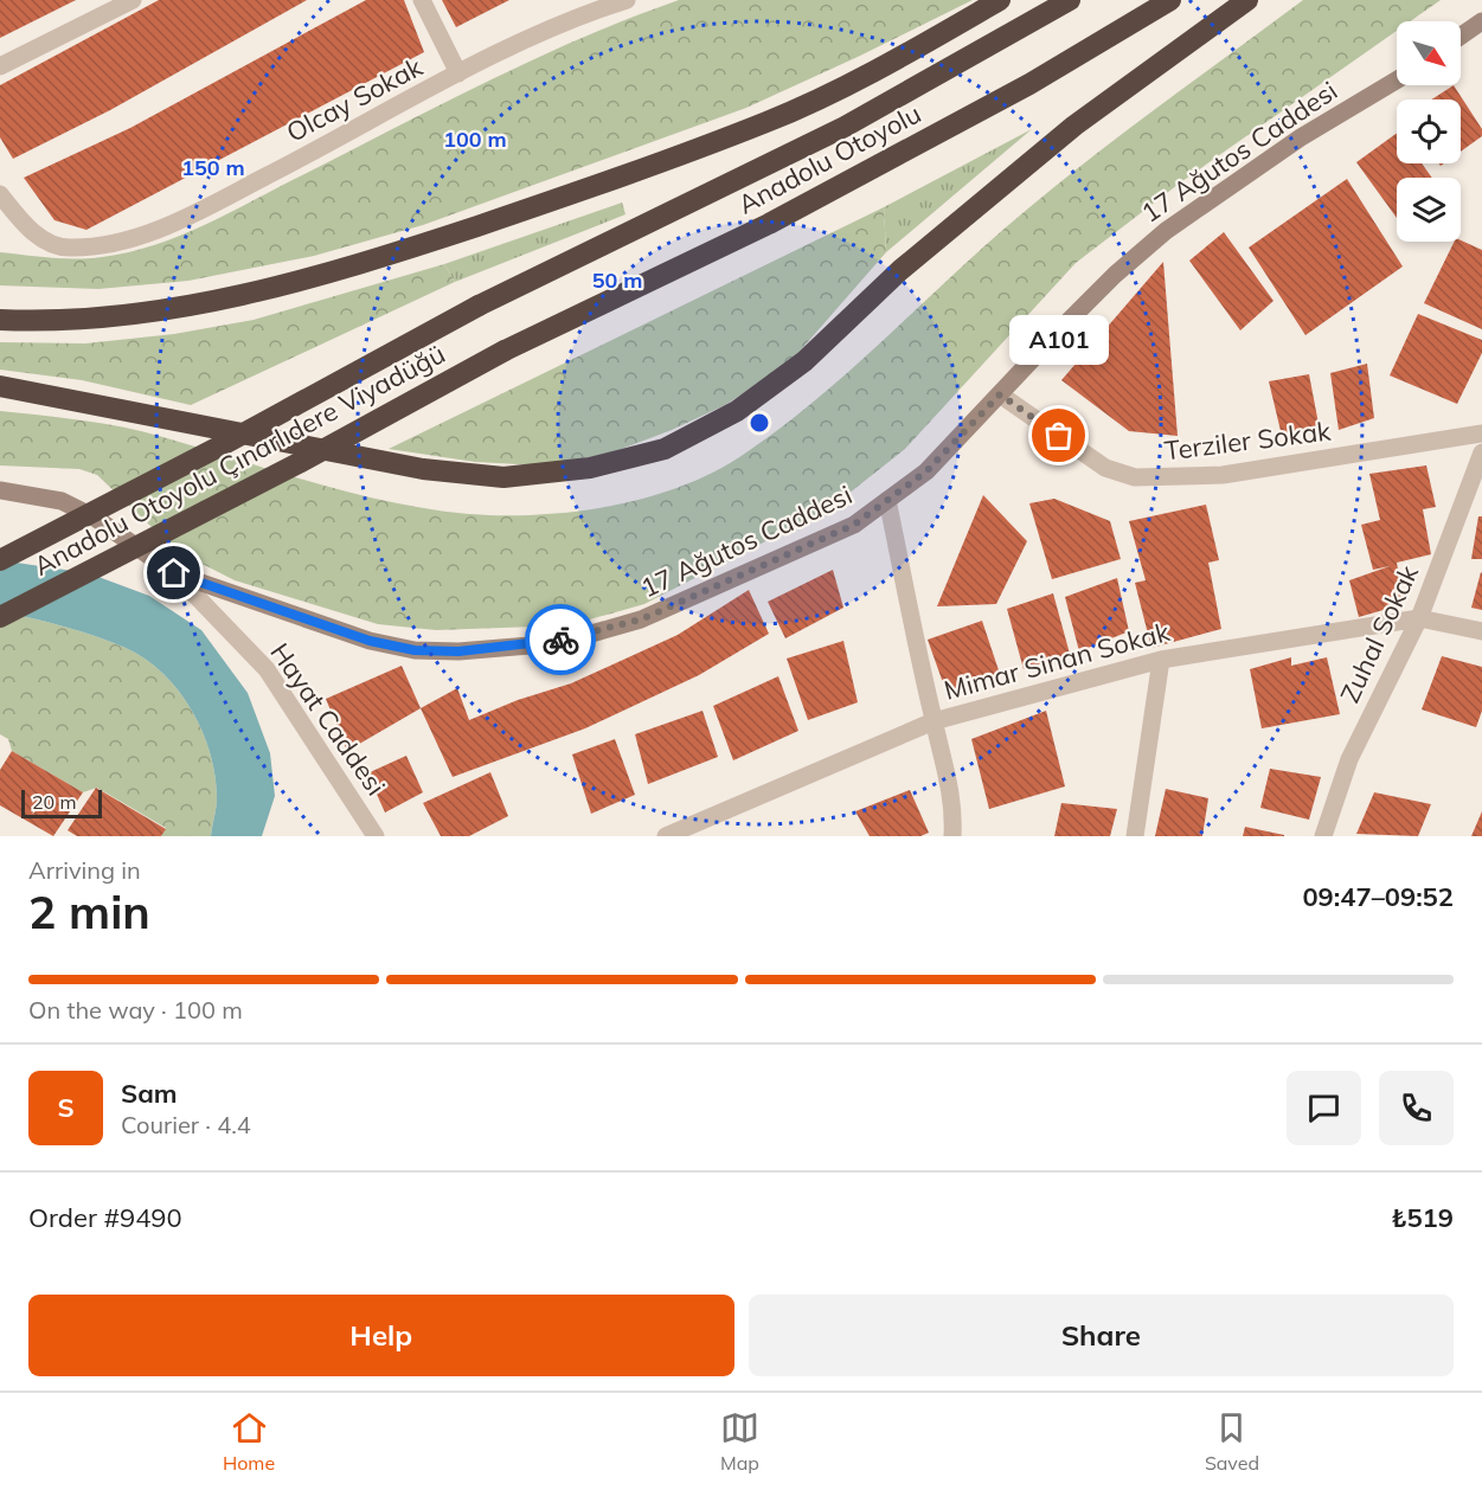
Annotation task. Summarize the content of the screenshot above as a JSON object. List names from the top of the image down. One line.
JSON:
{"streets":{"highway":["Anadolu Otoyolu","Anadolu Otoyolu Çınarlıdere Viyadüğü"],"street":["Olcay Sokak","17 Ağutos Caddesi","Terziler Sokak","Zuhal Sokak","Mimar Sinan Sokak","Hayat Caddesi"]},"crossings":[["17 Ağutos Caddesi","Terziler Sokak"],["17 Ağutos Caddesi","Hayat Caddesi"],["Anadolu Otoyolu","Anadolu Otoyolu Çınarlıdere Viyadüğü"],["Zuhal Sokak","Mimar Sinan Sokak"]],"places":["A101"],"scale_bar":"20 m","north":"bottom right","page":{"bubble":"A101","scale":"20 m","heading":["2 min","Arriving in","09:47–09:52"],"panel":["Sam","Courier · 4.4","Order #9490","₺519"],"bar":"On the way · 100 m","round":"S","buttons":["Help","Share"],"tabs":["Home","Map","Saved"]},"rings":["100 m","150 m","50 m"]}
